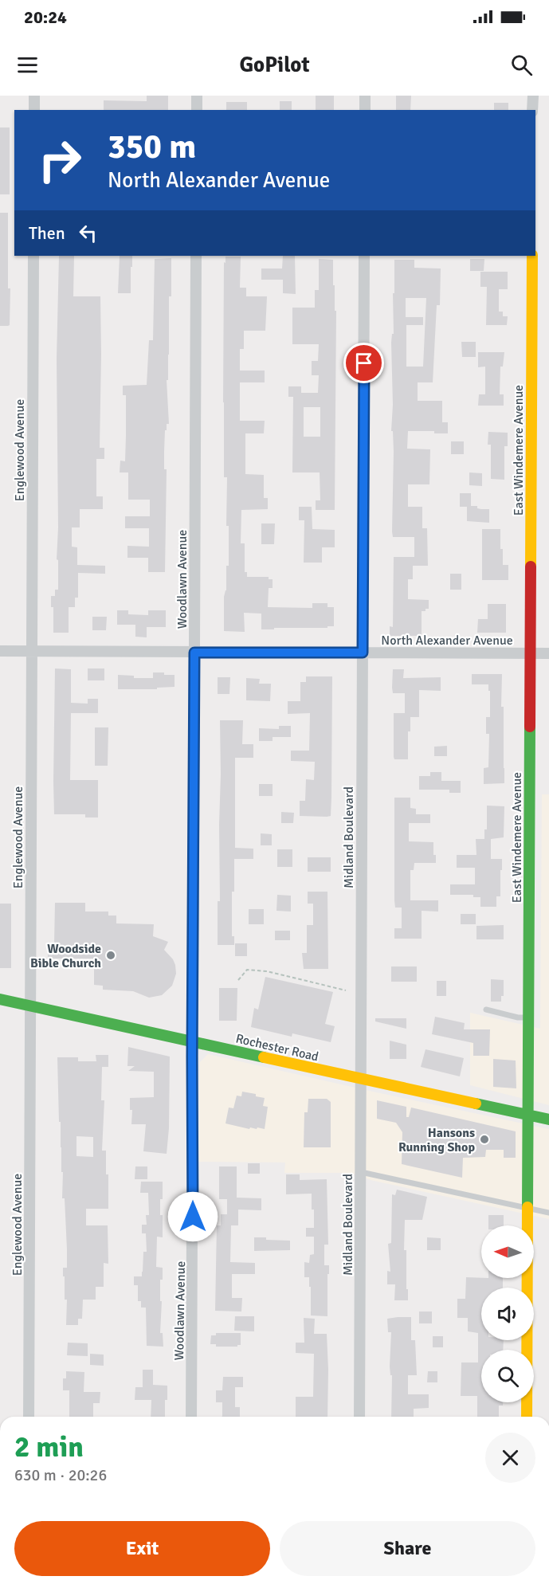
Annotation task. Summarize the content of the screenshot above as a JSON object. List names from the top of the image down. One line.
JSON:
{"streets":{"street":["Englewood Avenue","East Windemere Avenue","Woodlawn Avenue","North Alexander Avenue","Midland Boulevard","Rochester Road"]},"crossings":[["Englewood Avenue","North Alexander Avenue"],["Englewood Avenue","Rochester Road"],["East Windemere Avenue","North Alexander Avenue"],["East Windemere Avenue","Rochester Road"],["Woodlawn Avenue","North Alexander Avenue"],["Woodlawn Avenue","Rochester Road"],["North Alexander Avenue","Midland Boulevard"],["Midland Boulevard","Rochester Road"]],"places":["Woodside Bible Church","Hansons Running Shop"],"north":"left","page":{"status":"20:24","header":"GoPilot","turn":["350 m","North Alexander Avenue"],"then":"Then","heading":["2 min","630 m · 20:26"],"buttons":["Exit","Share"]}}
